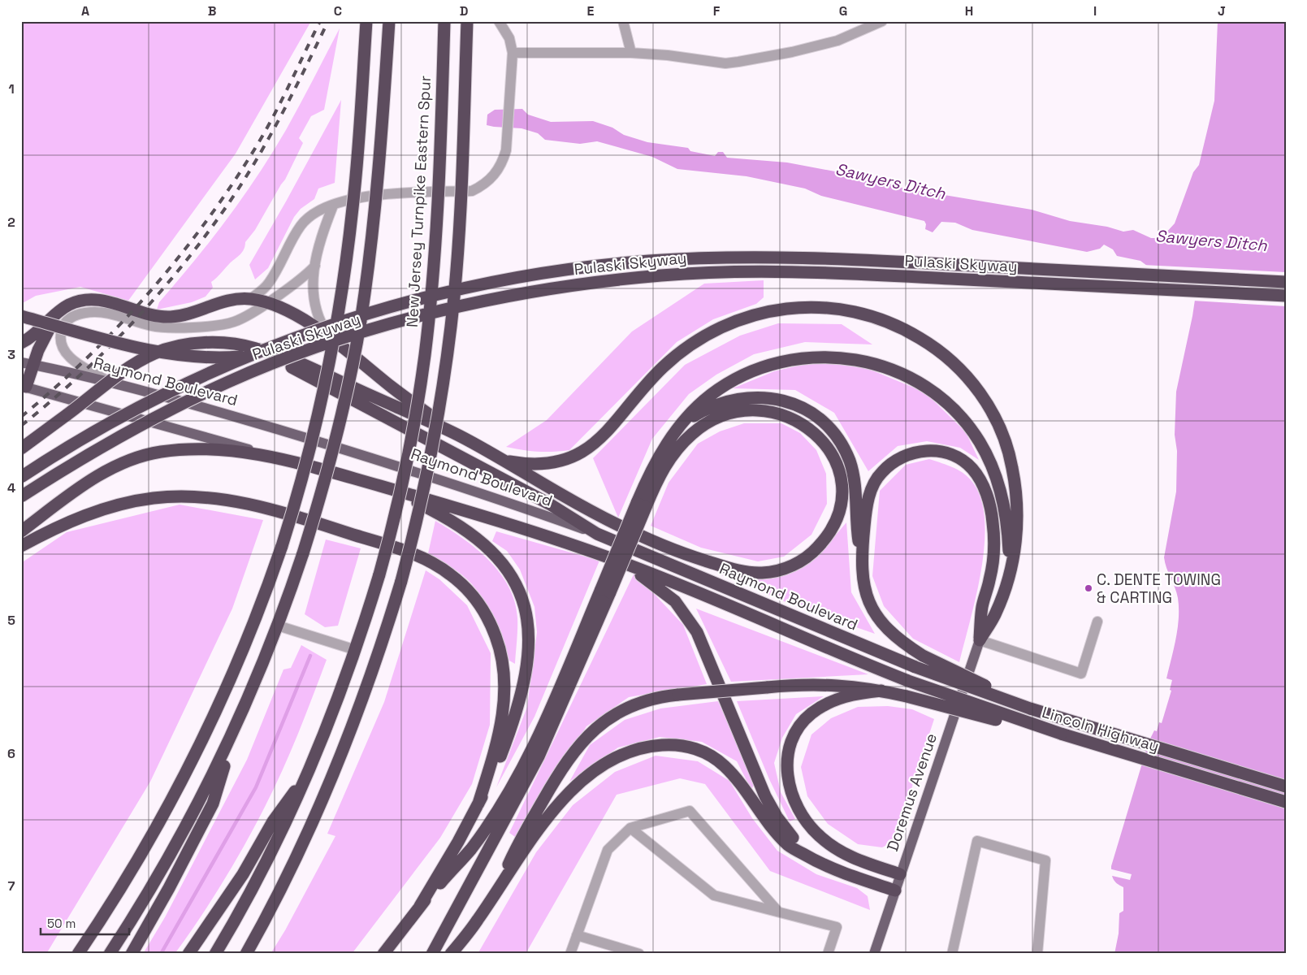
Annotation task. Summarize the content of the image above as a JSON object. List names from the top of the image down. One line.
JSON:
{"streets":{"highway":["New Jersey Turnpike Eastern Spur","Pulaski Skyway","Raymond Boulevard","Lincoln Highway"],"main road":["Doremus Avenue"]},"crossings":[["Raymond Boulevard","Lincoln Highway"]],"water":["Sawyers Ditch"],"places":["C. DENTE TOWING & CARTING"],"scale_bar":"50 m","grid":{"columns":["A","B","C","D","E","F","G","H","I","J"],"rows":["1","2","3","4","5","6","7"]}}
